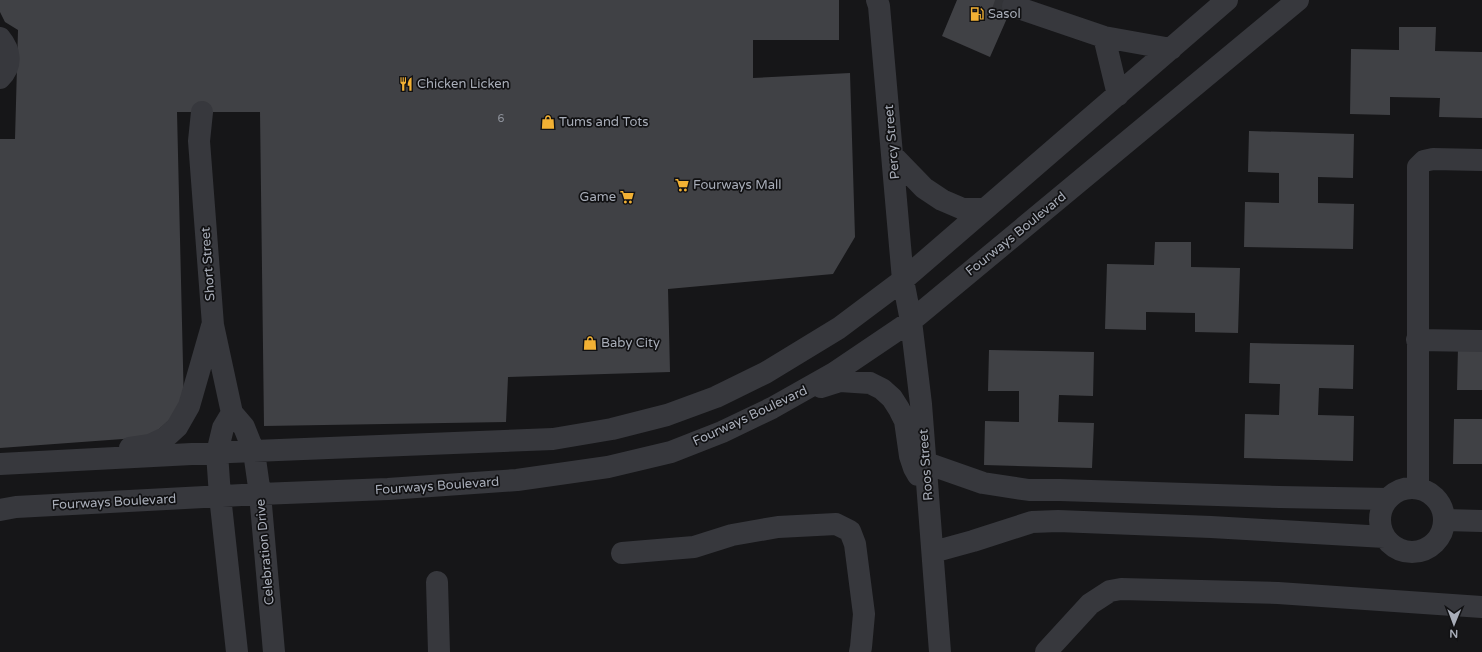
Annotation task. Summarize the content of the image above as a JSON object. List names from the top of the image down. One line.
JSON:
{"streets":{"street":["Percy Street","Fourways Boulevard","Short Street","Roos Street","Celebration Drive"]},"crossings":[["Percy Street","Roos Street"],["Fourways Boulevard","Roos Street"],["Fourways Boulevard","Celebration Drive"],["Short Street","Celebration Drive"]],"places":{"fuel station":["Sasol"],"restaurant":["Chicken Licken"],"shop":["Tums and Tots","Baby City"],"supermarket":["Fourways Mall","Game"]},"house_numbers":["6"],"north":"bottom"}
